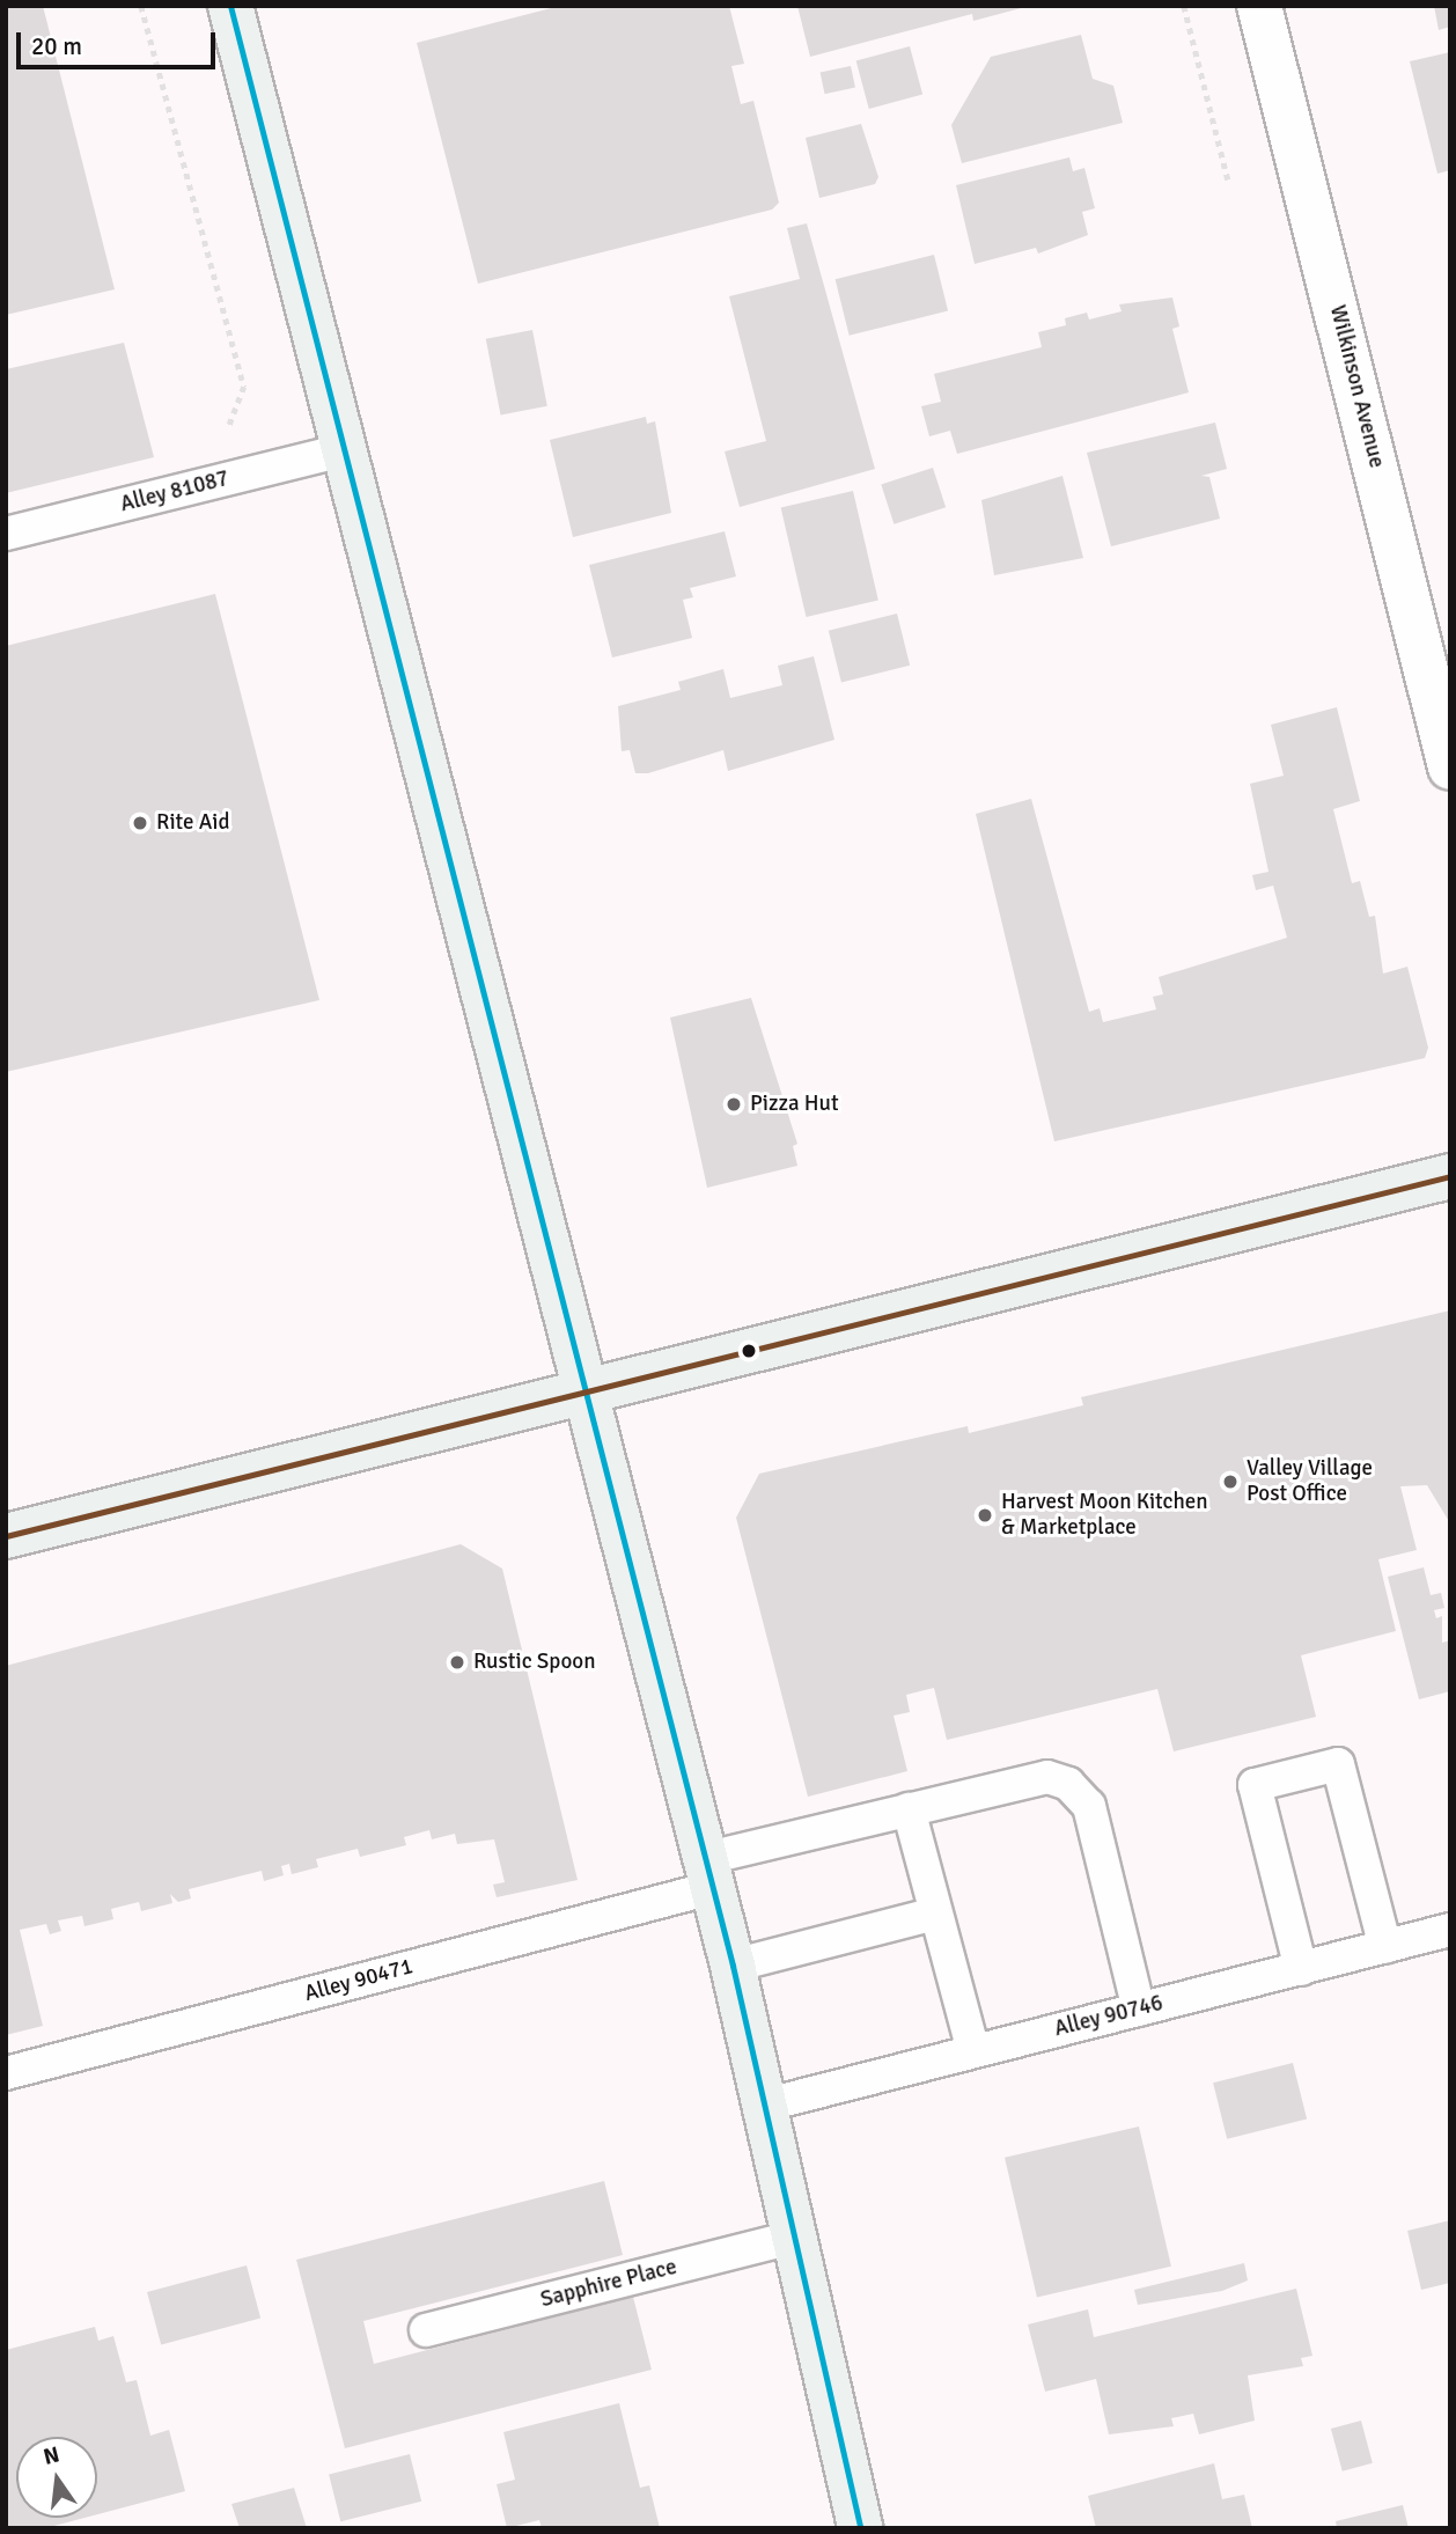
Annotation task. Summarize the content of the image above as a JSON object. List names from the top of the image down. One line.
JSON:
{"streets":{"street":["Wilkinson Avenue"],"lane":["Alley 81087","Alley 90471","Alley 90746","Sapphire Place"]},"crossings":[["Alley 90471","Alley 90746"]],"places":["Rite Aid","Pizza Hut","Valley Village Post Office","Harvest Moon Kitchen & Marketplace","Rustic Spoon"],"scale_bar":"20 m","north":"top"}
